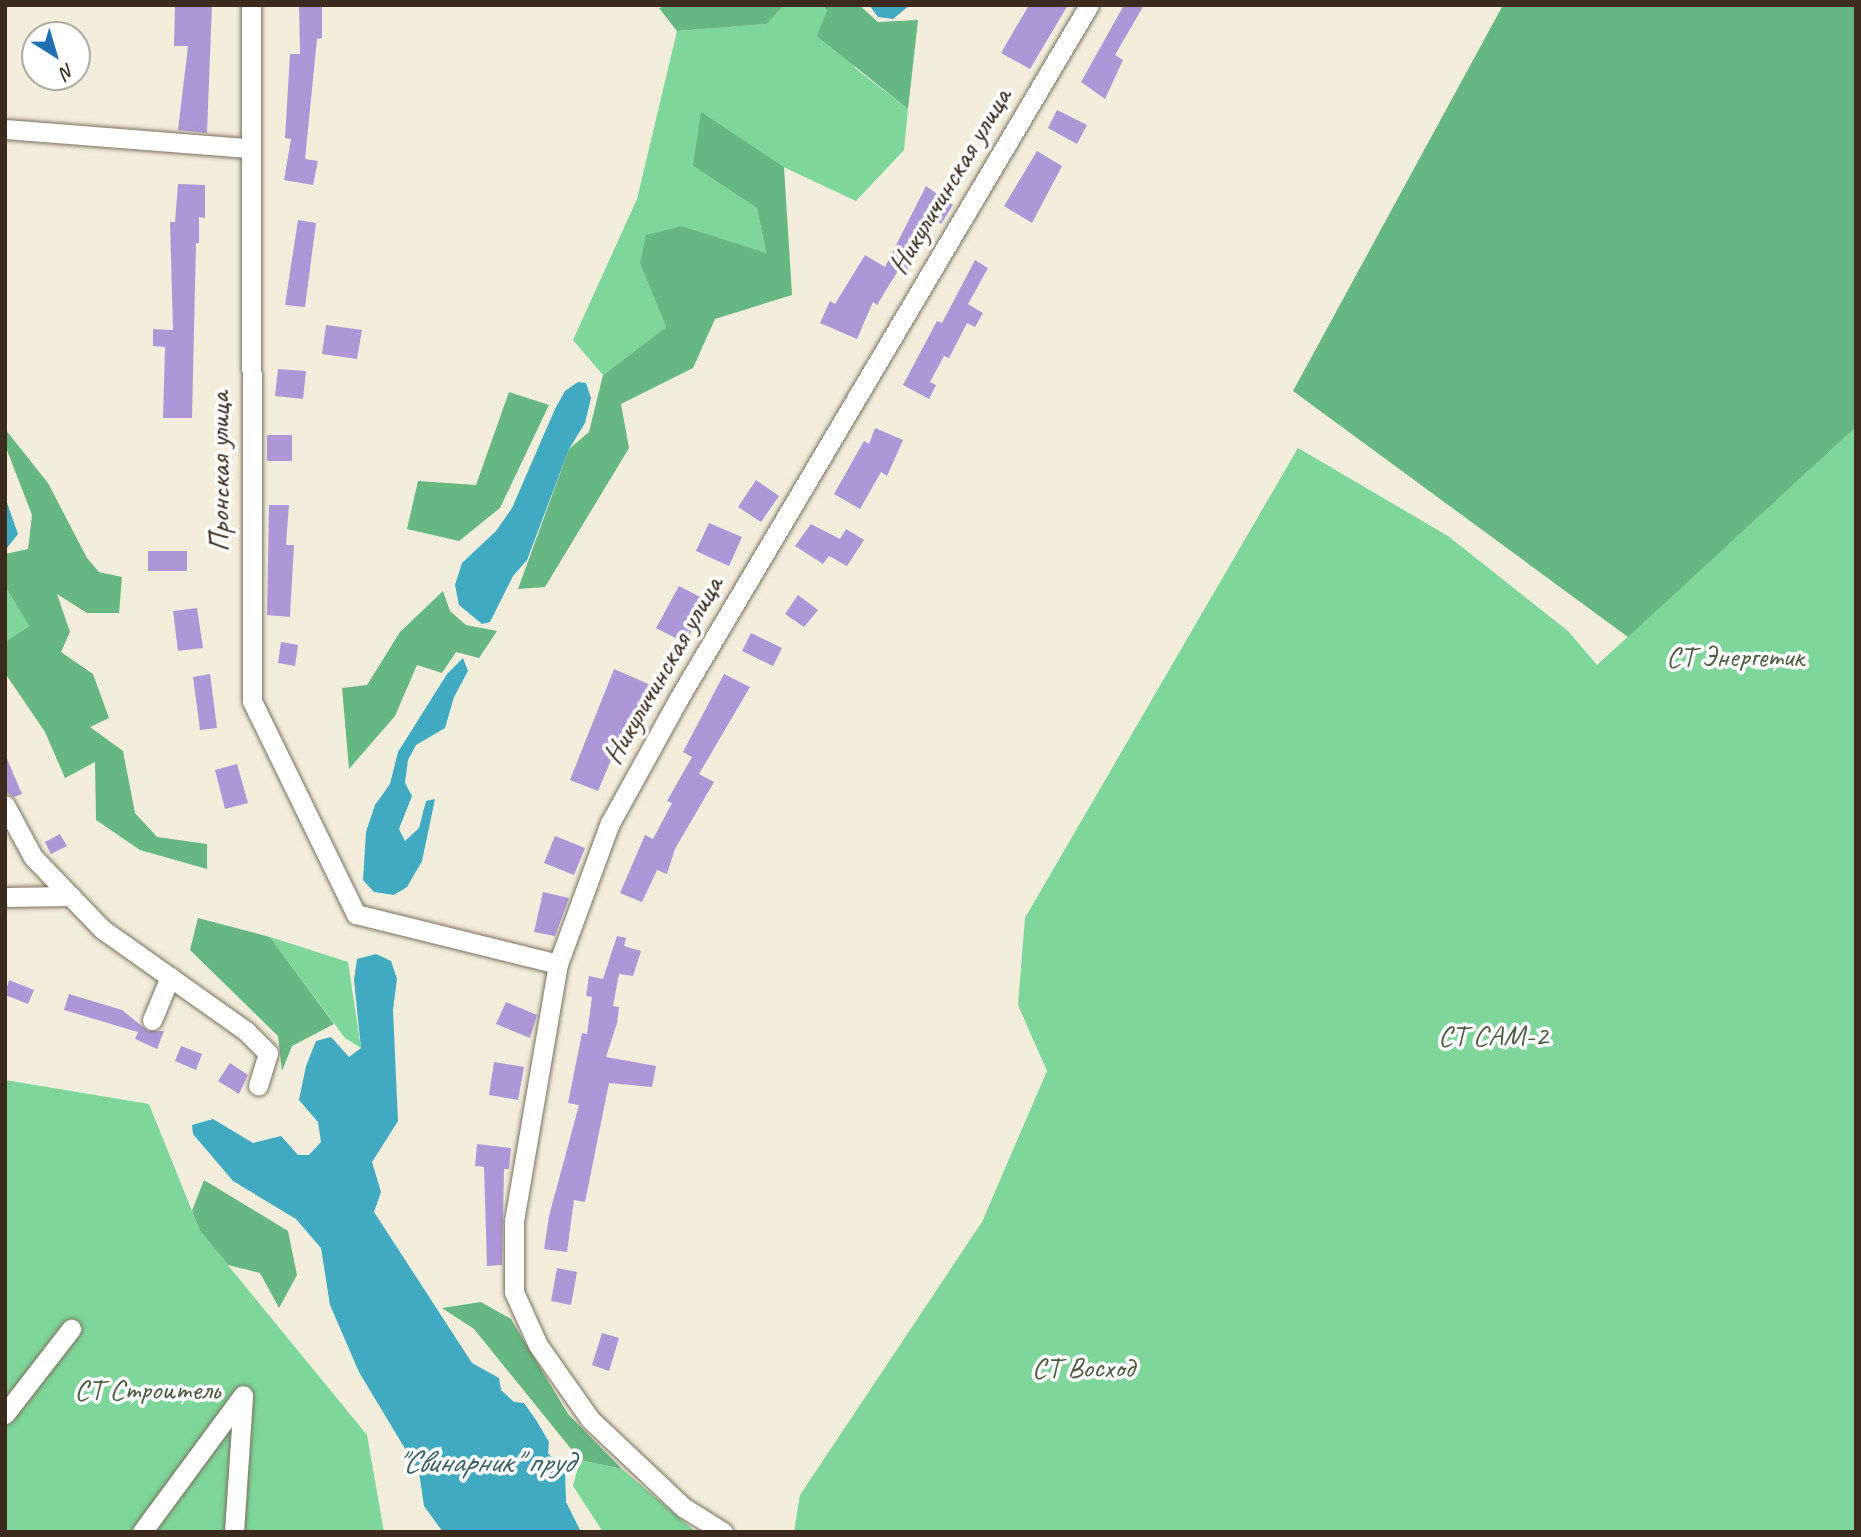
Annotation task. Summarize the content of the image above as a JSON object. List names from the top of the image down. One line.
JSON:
{"streets":{"street":["Никуличинская улица","Пронская улица"]},"crossings":[["Никуличинская улица","Пронская улица"]],"water":["\"Свинарник\" пруд"],"parks":["СТ Энергетик","СТ САМ-2","СТ Восход","СТ Строитель"],"north":"bottom right"}
